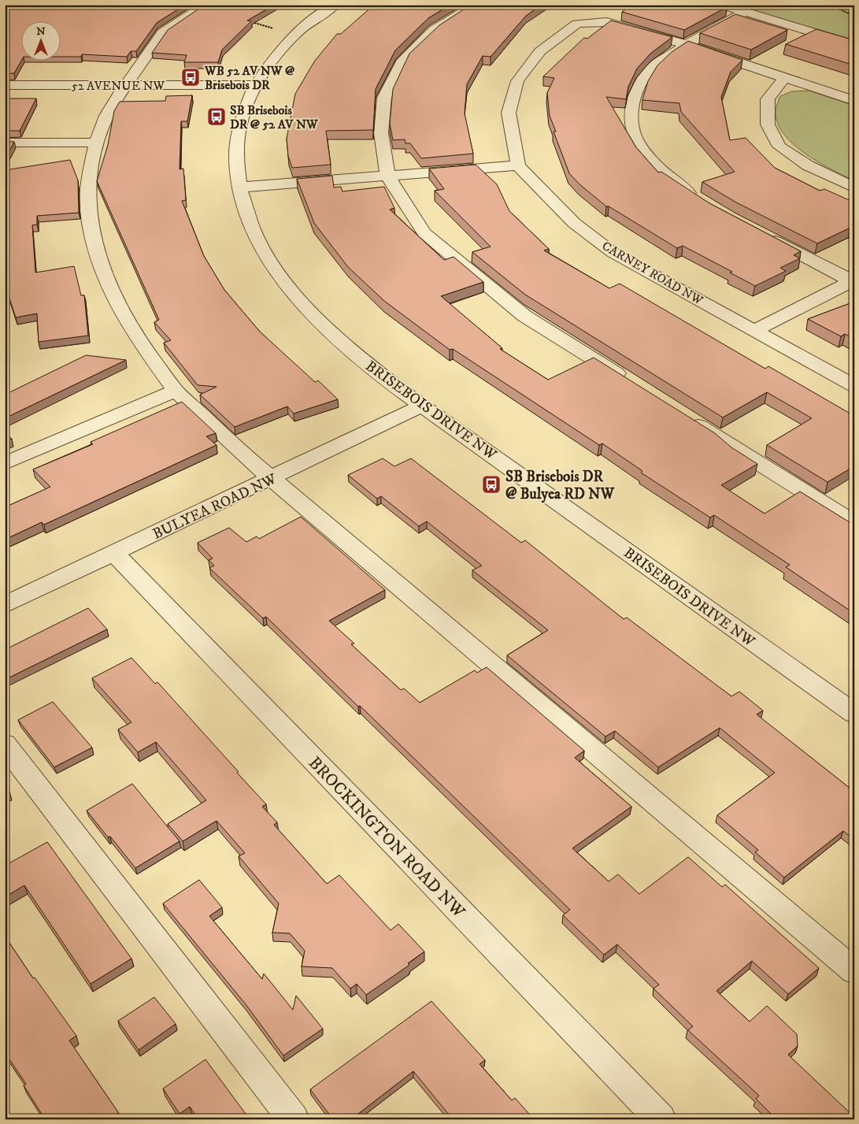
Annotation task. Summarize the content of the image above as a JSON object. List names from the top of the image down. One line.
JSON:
{"streets":{"street":["52 AVENUE NW","CARNEY ROAD NW","BRISEBOIS DRIVE NW","BULYEA ROAD NW","BROCKINGTON ROAD NW"]},"crossings":[["52 AVENUE NW","BRISEBOIS DRIVE NW"],["BRISEBOIS DRIVE NW","BULYEA ROAD NW"],["BULYEA ROAD NW","BROCKINGTON ROAD NW"]],"places":{"bus stop":["WB 52 AV NW @ Brisebois DR","SB Brisebois DR @ 52 AV NW","SB Brisebois DR @ Bulyea RD NW"]},"north":"top"}
